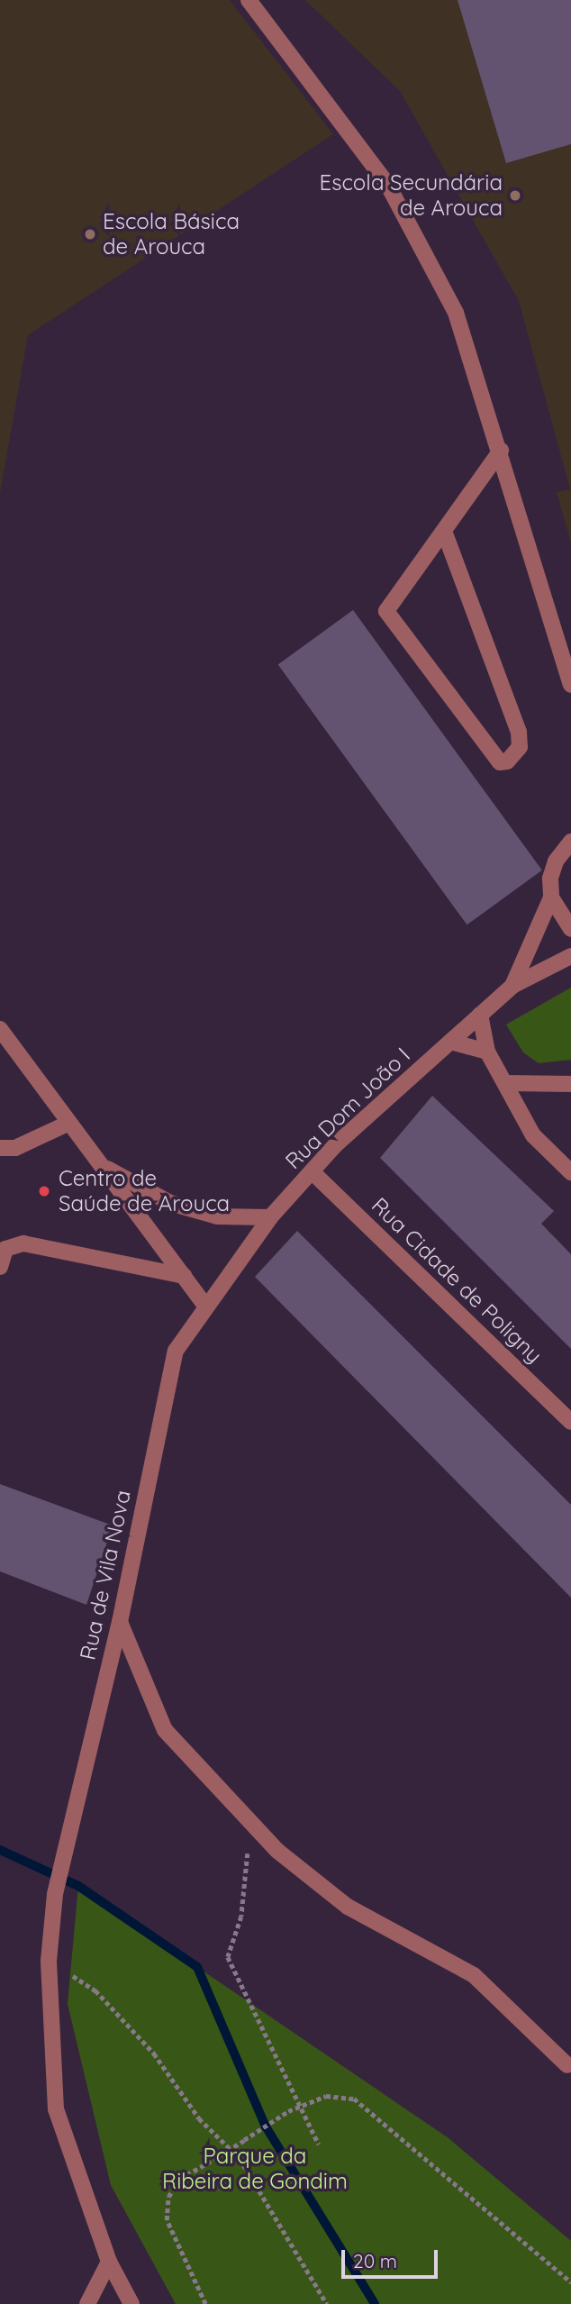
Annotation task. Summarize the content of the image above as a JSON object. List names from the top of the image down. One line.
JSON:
{"streets":{"street":["Rua Dom João I","Rua Cidade de Poligny","Rua de Vila Nova"]},"crossings":[["Rua Dom João I","Rua Cidade de Poligny"],["Rua Dom João I","Rua de Vila Nova"]],"parks":["Parque da Ribeira de Gondim"],"places":["Escola Secundária de Arouca","Escola Básica de Arouca","Centro de Saúde de Arouca"],"scale_bar":"20 m"}
